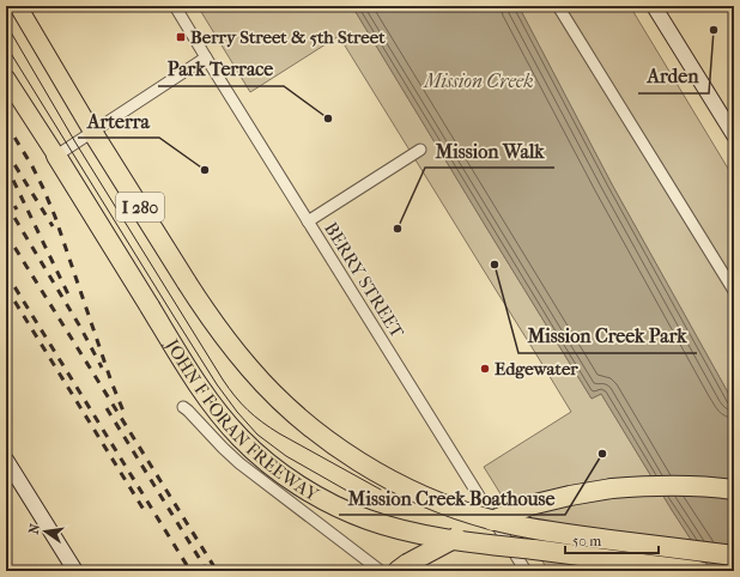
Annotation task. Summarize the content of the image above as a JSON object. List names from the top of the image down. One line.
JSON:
{"streets":{"highway":["I 280","JOHN F FORAN FREEWAY"],"street":["BERRY STREET"]},"water":["Mission Creek"],"places":{"other":["Arden","Park Terrace","Arterra","Mission Walk","Mission Creek Park","Edgewater","Mission Creek Boathouse"],"transit":["Berry Street & 5th Street"]},"scale_bar":"50 m","north":"left"}
